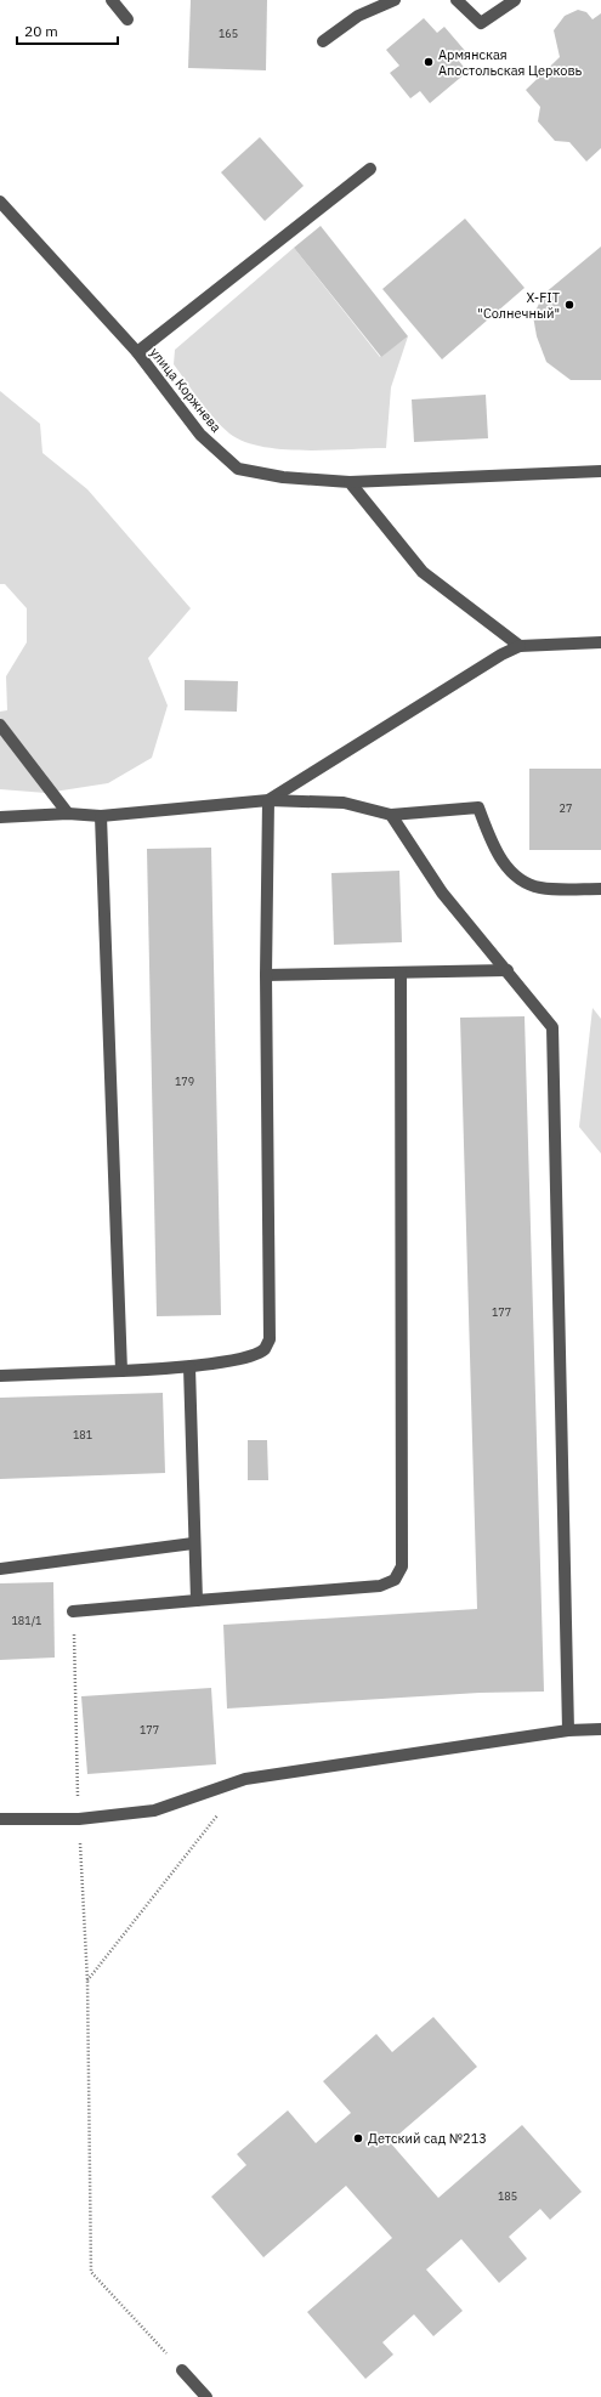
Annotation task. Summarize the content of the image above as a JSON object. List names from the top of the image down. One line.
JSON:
{"streets":{"street":["улица Коржнева"]},"places":["Армянская Апостольская Церковь","X-FIT \"Солнечный\"","Детский сад №213"],"house_numbers":["165","27","179","177","181","181/1","177","185"],"scale_bar":"20 m"}
